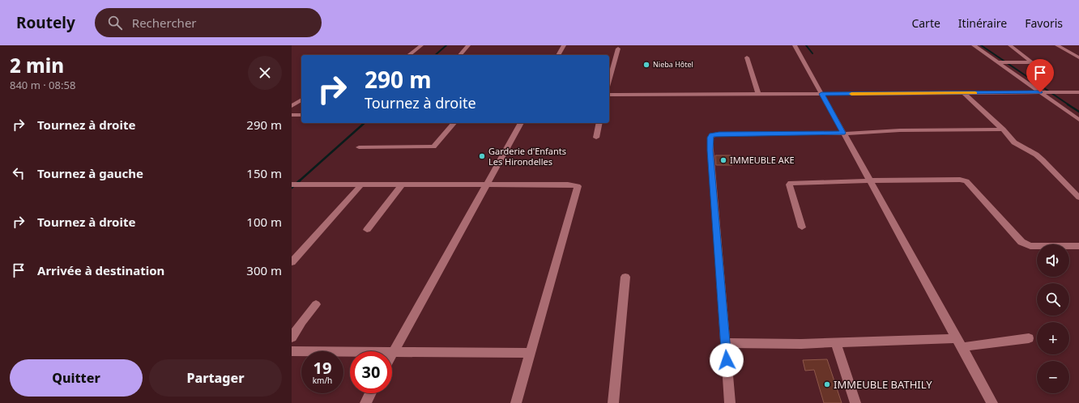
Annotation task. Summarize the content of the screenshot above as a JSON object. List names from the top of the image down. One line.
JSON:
{"places":["Nieba Hôtel","Garderie d'Enfants Les Hirondelles","IMMEUBLE AKE","IMMEUBLE BATHILY"],"page":{"header":"Routely","search":"Rechercher","nav":["Carte","Itinéraire","Favoris"],"heading":["2 min","840 m · 08:58"],"turn":["290 m","Tournez à droite"],"list":[{"name":"Tournez à droite","value":"290 m"},{"name":"Tournez à gauche","value":"150 m"},{"name":"Tournez à droite","value":"100 m"},{"name":"Arrivée à destination","value":"300 m"}],"map_buttons":["+","−"],"speed":"19 km/h","limit":"30","buttons":["Quitter","Partager"]}}
